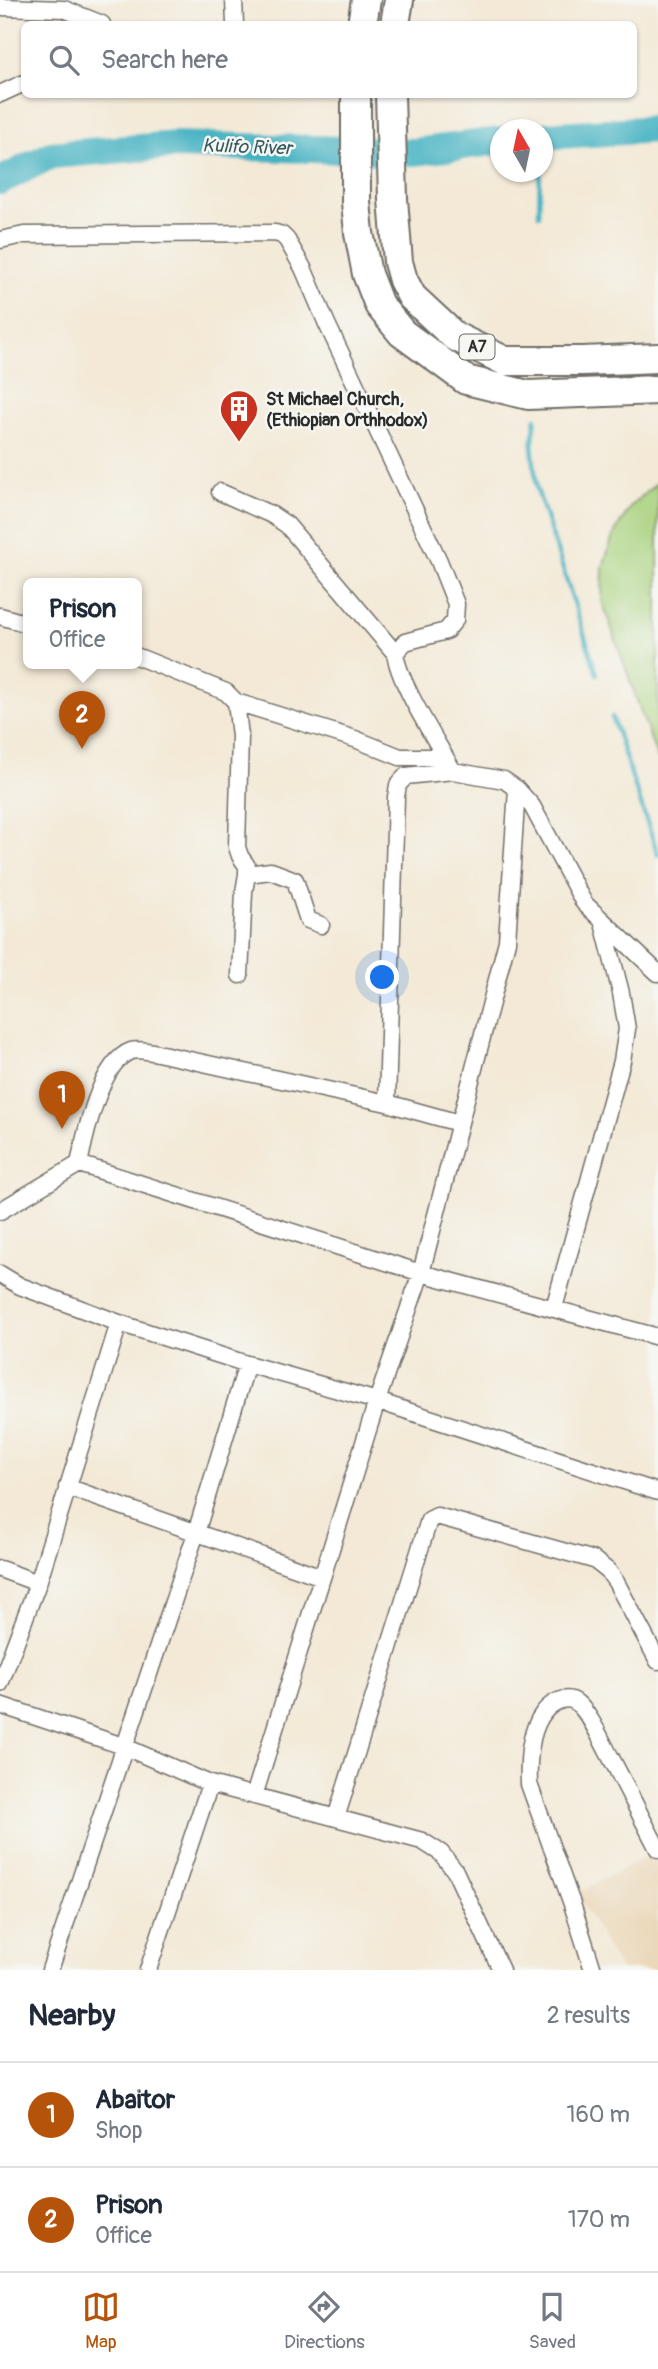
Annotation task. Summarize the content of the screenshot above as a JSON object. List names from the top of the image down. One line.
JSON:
{"streets":{"highway":["A7"]},"water":["Kulifo River"],"places":{"building":["St Michael Church, (Ethiopian Orthhodox)"]},"north":"top","page":{"search":"Search here","popup":["Prison","Office"],"pins":["2","1"],"heading":["Nearby","2 results"],"list":[{"mark":"1","name":"Abaitor","note":"Shop","value":"160 m"},{"mark":"2","name":"Prison","note":"Office","value":"170 m"}],"nav":["Map","Directions","Saved"]}}
